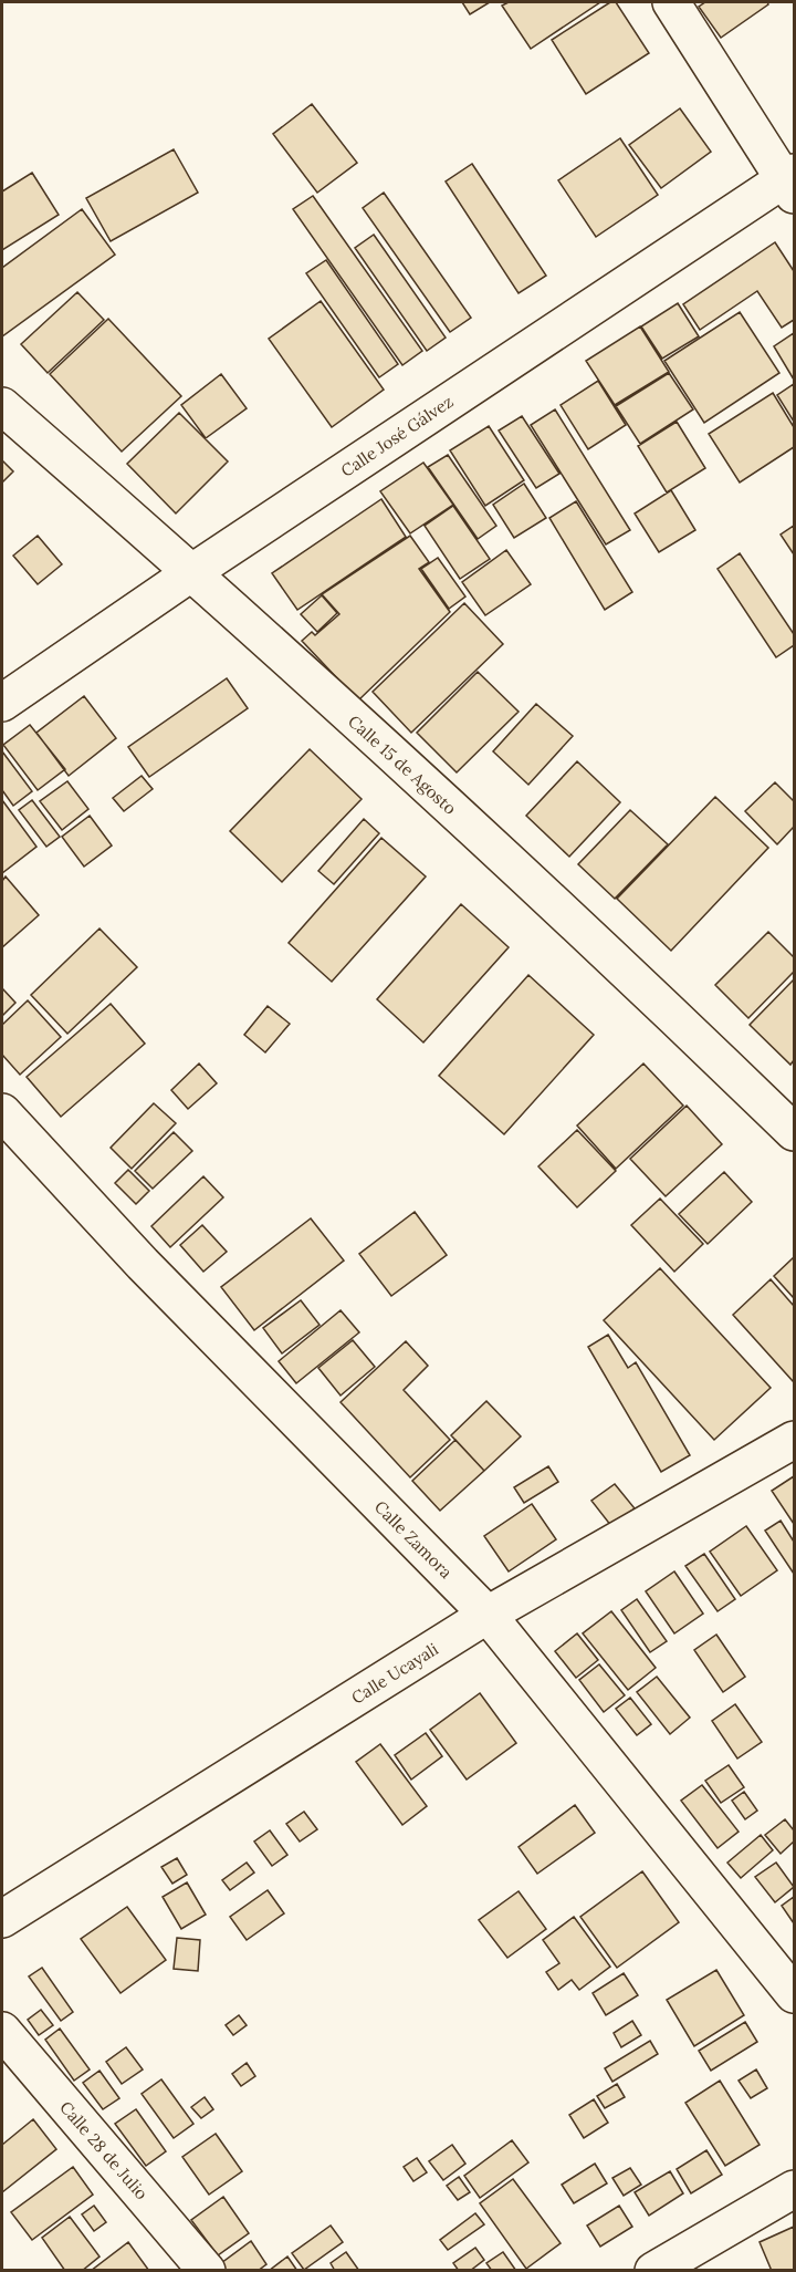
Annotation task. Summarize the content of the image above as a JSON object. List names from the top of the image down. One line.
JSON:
{"streets":{"street":["Calle José Gálvez","Calle 15 de Agosto","Calle Zamora","Calle Ucayali","Calle 28 de Julio"]},"crossings":[["Calle José Gálvez","Calle 15 de Agosto"],["Calle Zamora","Calle Ucayali"]]}
